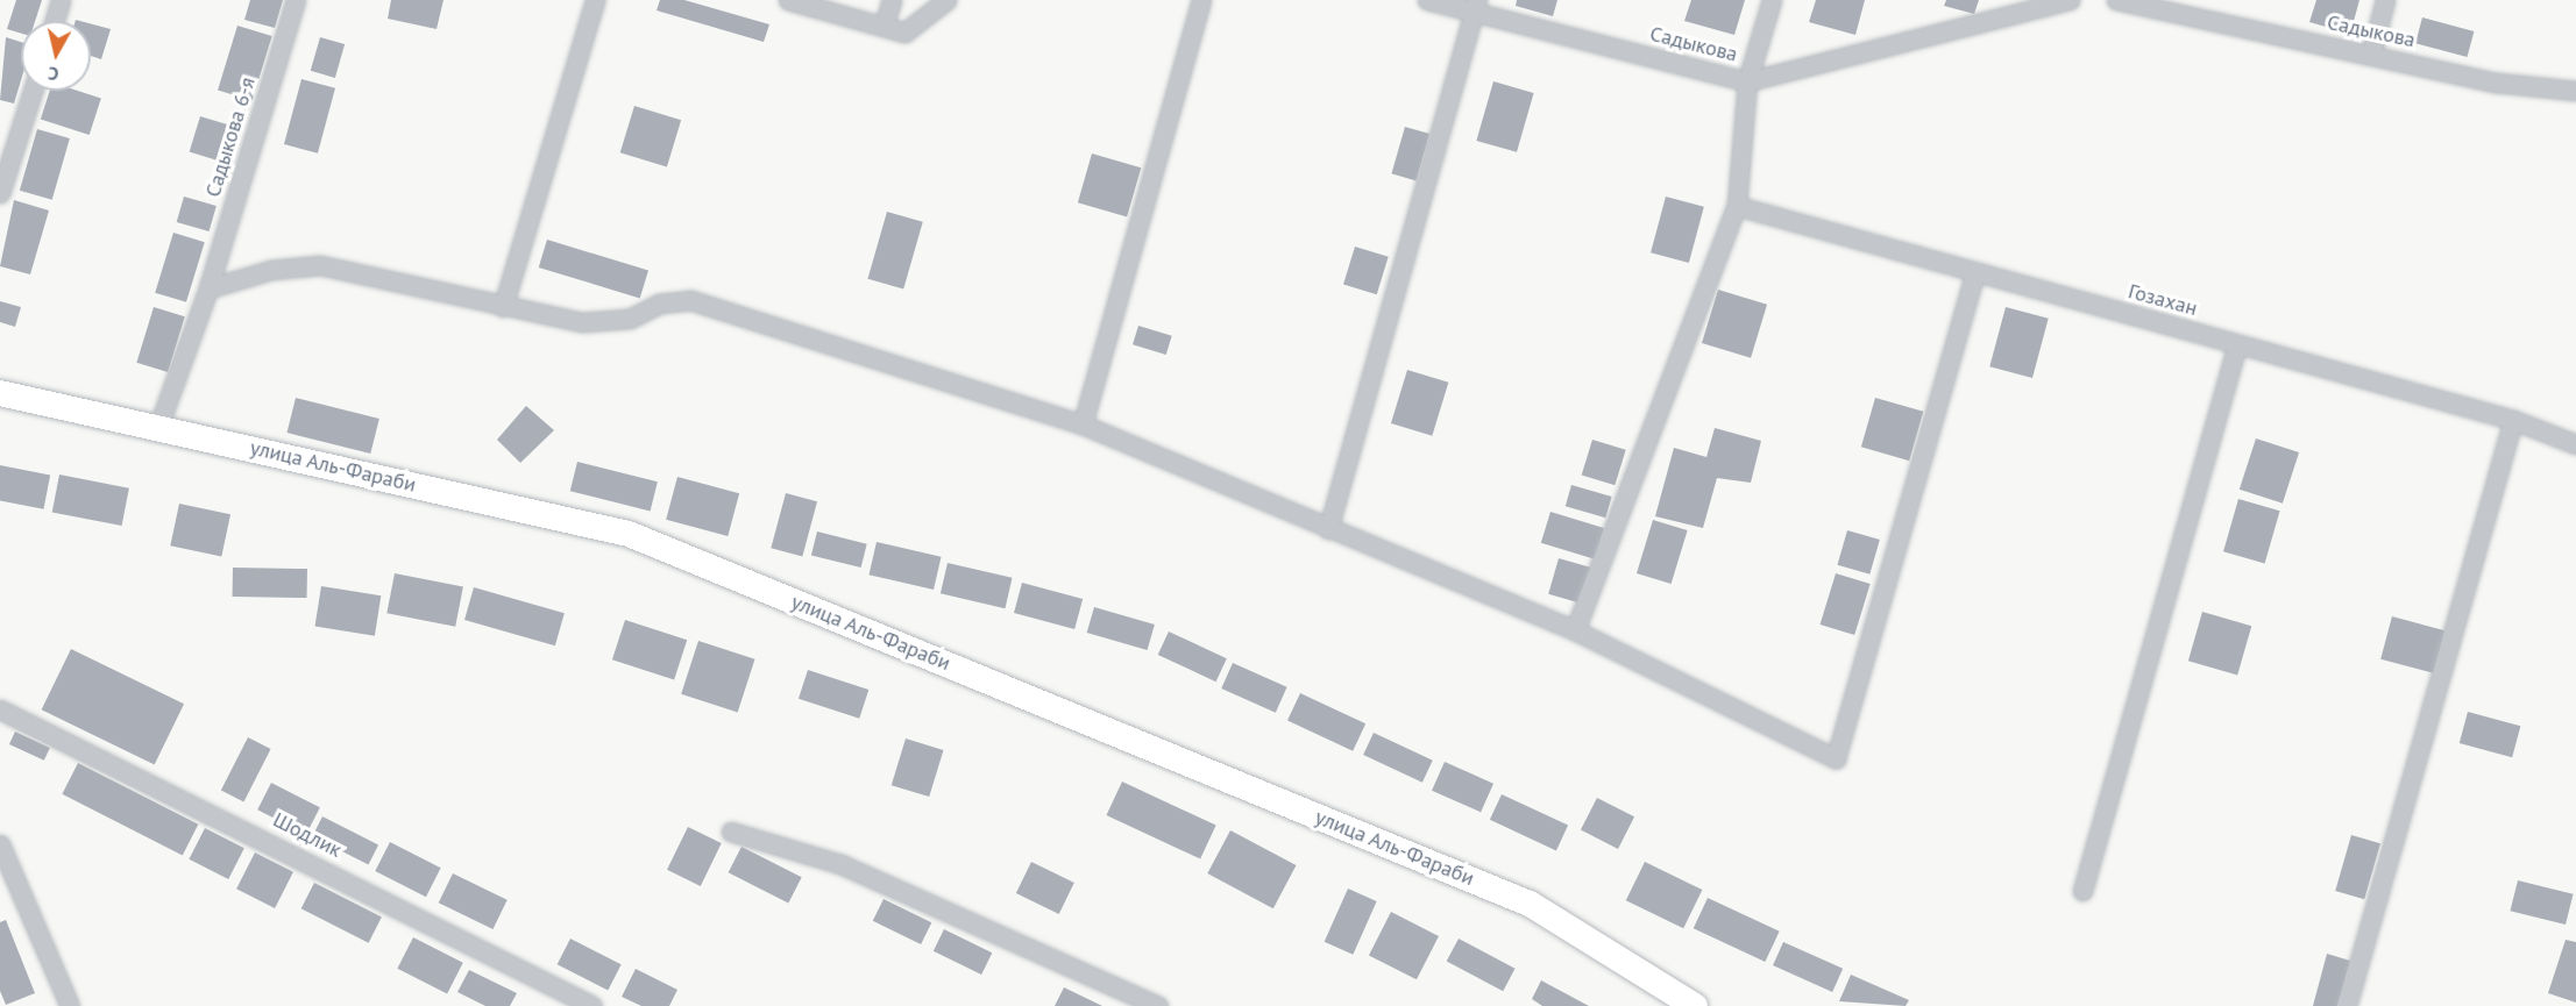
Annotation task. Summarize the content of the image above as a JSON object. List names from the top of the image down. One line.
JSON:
{"streets":{"main road":["улица Аль-Фараби"],"street":["Садыкова","Садыкова 6-я","Гозахан","Шодлик"]},"crossings":[["Садыкова 6-я","улица Аль-Фараби"]],"north":"bottom"}
